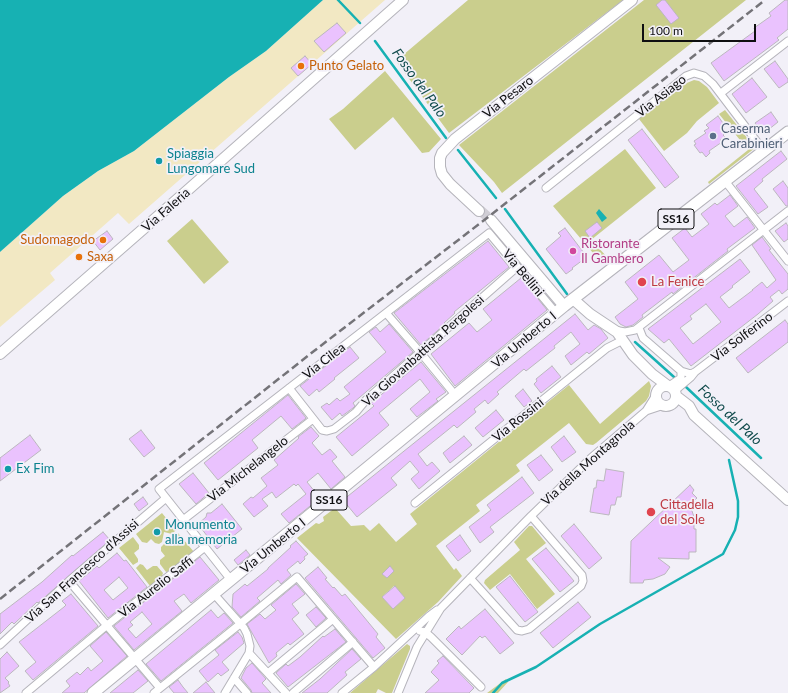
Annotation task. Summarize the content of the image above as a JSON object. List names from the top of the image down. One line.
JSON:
{"streets":{"main road":["SS16","Via Umberto I"],"street":["Via Asiago","Via Pesaro","Via Faleria","Via Bellini","Via Solferino","Via Giovanbattista Pergolesi","Via Cilea","Via Rossini","Via della Montagnola","Via Michelangelo","Via San Francesco d'Assisi","Via Aurelio Saffi"]},"crossings":[["Via Asiago","SS16"],["SS16","Via Bellini"],["SS16","Via Umberto I"],["Via Bellini","Via Umberto I"],["Via Bellini","Via Giovanbattista Pergolesi"],["Via Bellini","Via Cilea"],["Via Solferino","Via della Montagnola"],["Via Giovanbattista Pergolesi","Via Michelangelo"],["Via Cilea","Via San Francesco d'Assisi"]],"water":["Fosso del Palo"],"places":["Punto Gelato","Caserma Carabinieri","Spiaggia Lungomare Sud","Sudomagodo","Ristorante Il Gambero","Saxa","La Fenice","Ex Fim","Cittadella del Sole","Monumento alla memoria"],"scale_bar":"100 m"}
